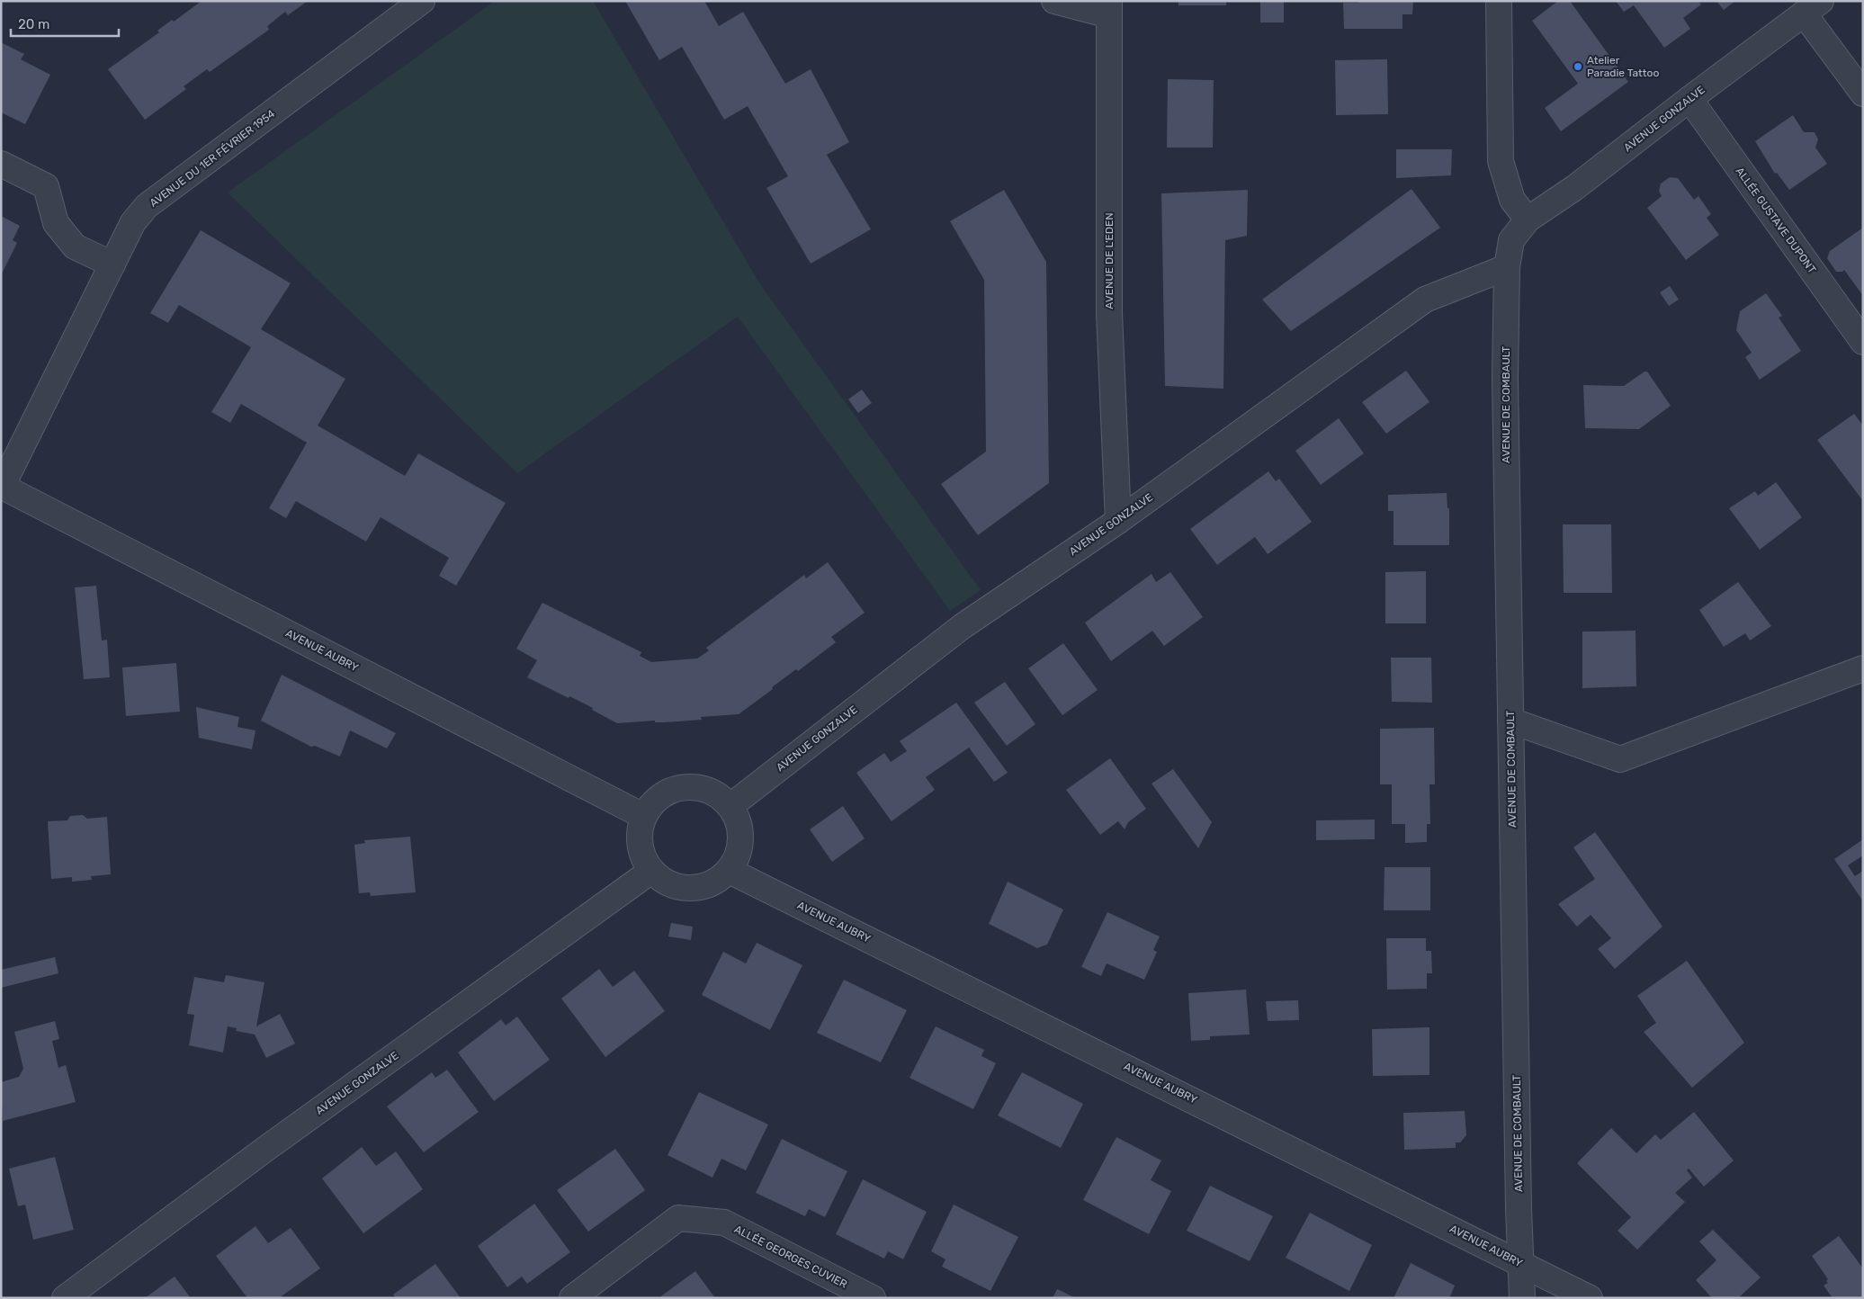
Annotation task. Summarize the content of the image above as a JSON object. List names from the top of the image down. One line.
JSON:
{"streets":{"street":["AVENUE GONZALVE","AVENUE DU 1ER FÉVRIER 1954","ALLÉE GUSTAVE DUPONT","AVENUE DE L'EDEN","AVENUE DE COMBAULT","AVENUE AUBRY","ALLÉE GEORGES CUVIER"]},"crossings":[["AVENUE GONZALVE","ALLÉE GUSTAVE DUPONT"],["AVENUE GONZALVE","AVENUE DE L'EDEN"],["AVENUE GONZALVE","AVENUE DE COMBAULT"],["AVENUE GONZALVE","AVENUE AUBRY"],["AVENUE DU 1ER FÉVRIER 1954","AVENUE AUBRY"],["AVENUE DE COMBAULT","AVENUE AUBRY"]],"places":["Atelier Paradie Tattoo"],"scale_bar":"20 m"}
